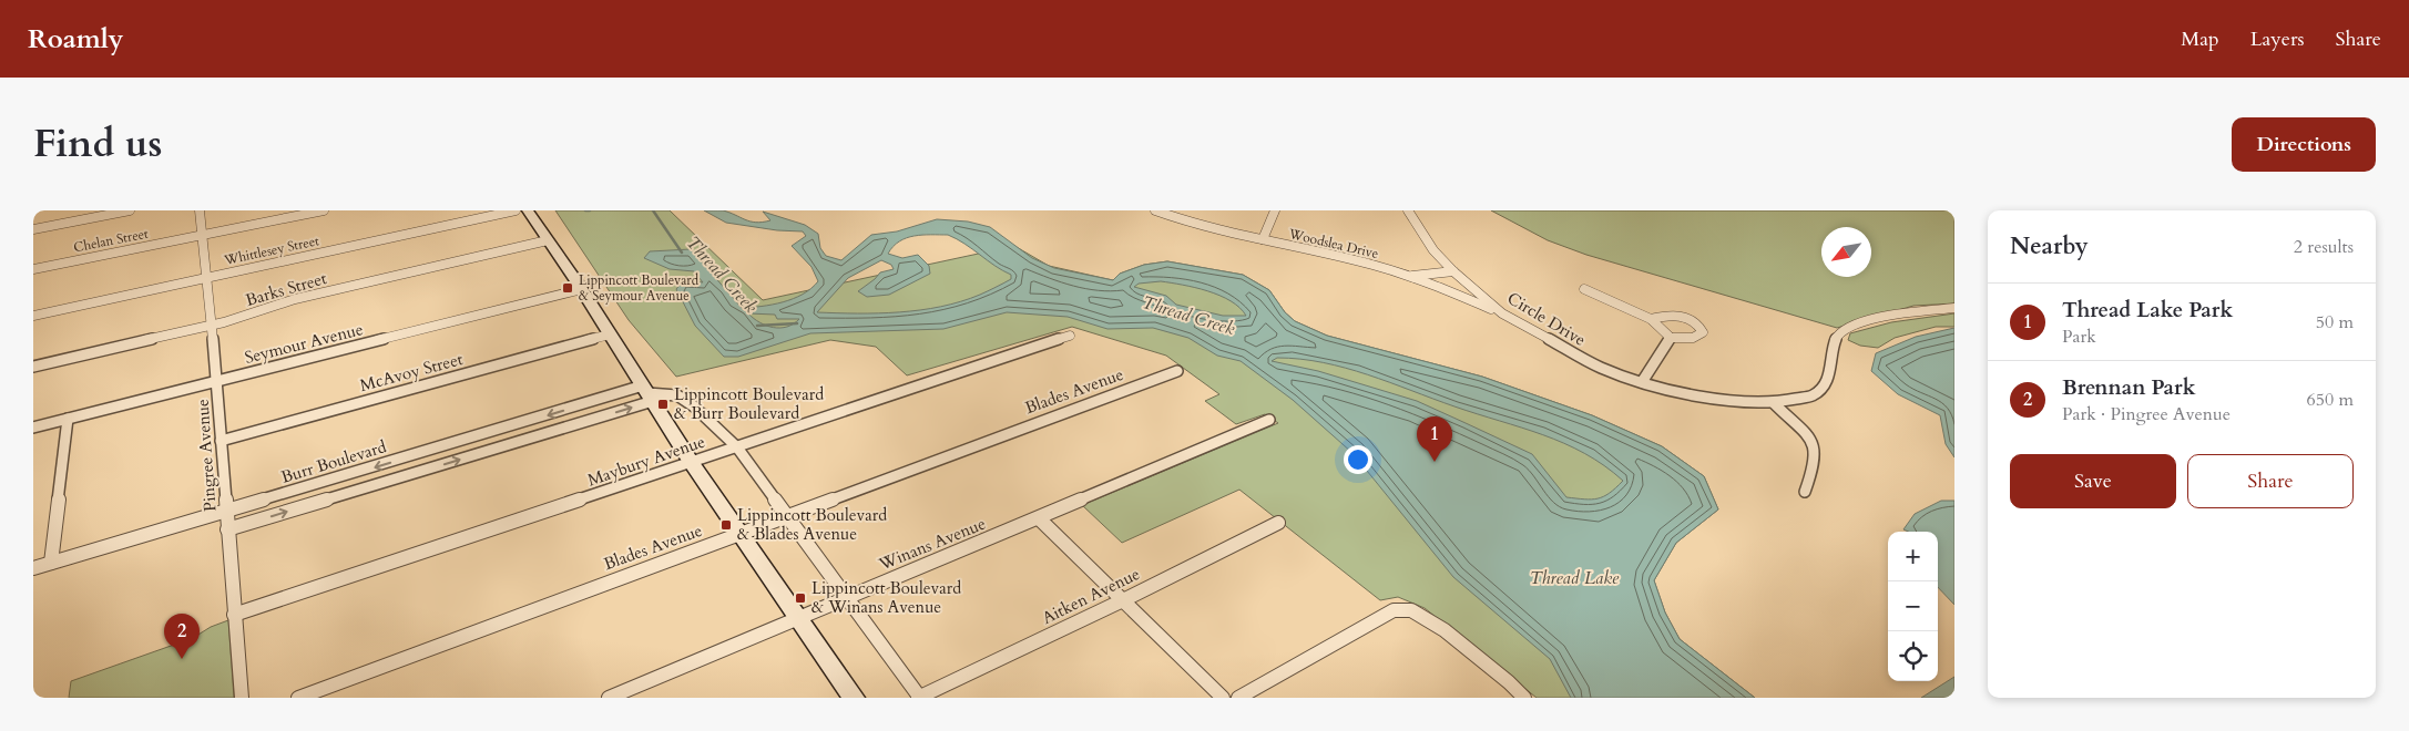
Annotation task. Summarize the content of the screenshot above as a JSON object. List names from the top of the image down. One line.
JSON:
{"streets":{"street":["Chelan Street","Woodslea Drive","Whittlesey Street","Barks Street","Circle Drive","Seymour Avenue","McAvoy Street","Blades Avenue","Pingree Avenue","Maybury Avenue","Burr Boulevard","Winans Avenue","Aitken Avenue"]},"crossings":[["Chelan Street","Pingree Avenue"],["Woodslea Drive","Circle Drive"],["Whittlesey Street","Pingree Avenue"],["Barks Street","Pingree Avenue"],["Seymour Avenue","Pingree Avenue"],["McAvoy Street","Pingree Avenue"],["Pingree Avenue","Maybury Avenue"],["Pingree Avenue","Burr Boulevard"]],"water":["Thread Creek","Thread Lake"],"places":{"transit":["Lippincott Boulevard & Seymour Avenue","Lippincott Boulevard & Burr Boulevard","Lippincott Boulevard & Blades Avenue","Lippincott Boulevard & Winans Avenue"]},"north":"bottom left","page":{"header":"Roamly","nav":["Map","Layers","Share"],"title":"Find us","buttons":["Directions",["Save","Share"]],"heading":["Nearby","2 results"],"list":[{"mark":"1","name":"Thread Lake Park","note":"Park","value":"50 m"},{"mark":"2","name":"Brennan Park","note":"Park · Pingree Avenue","value":"650 m"}],"pins":["1","2"],"map_buttons":["+","−"]}}
